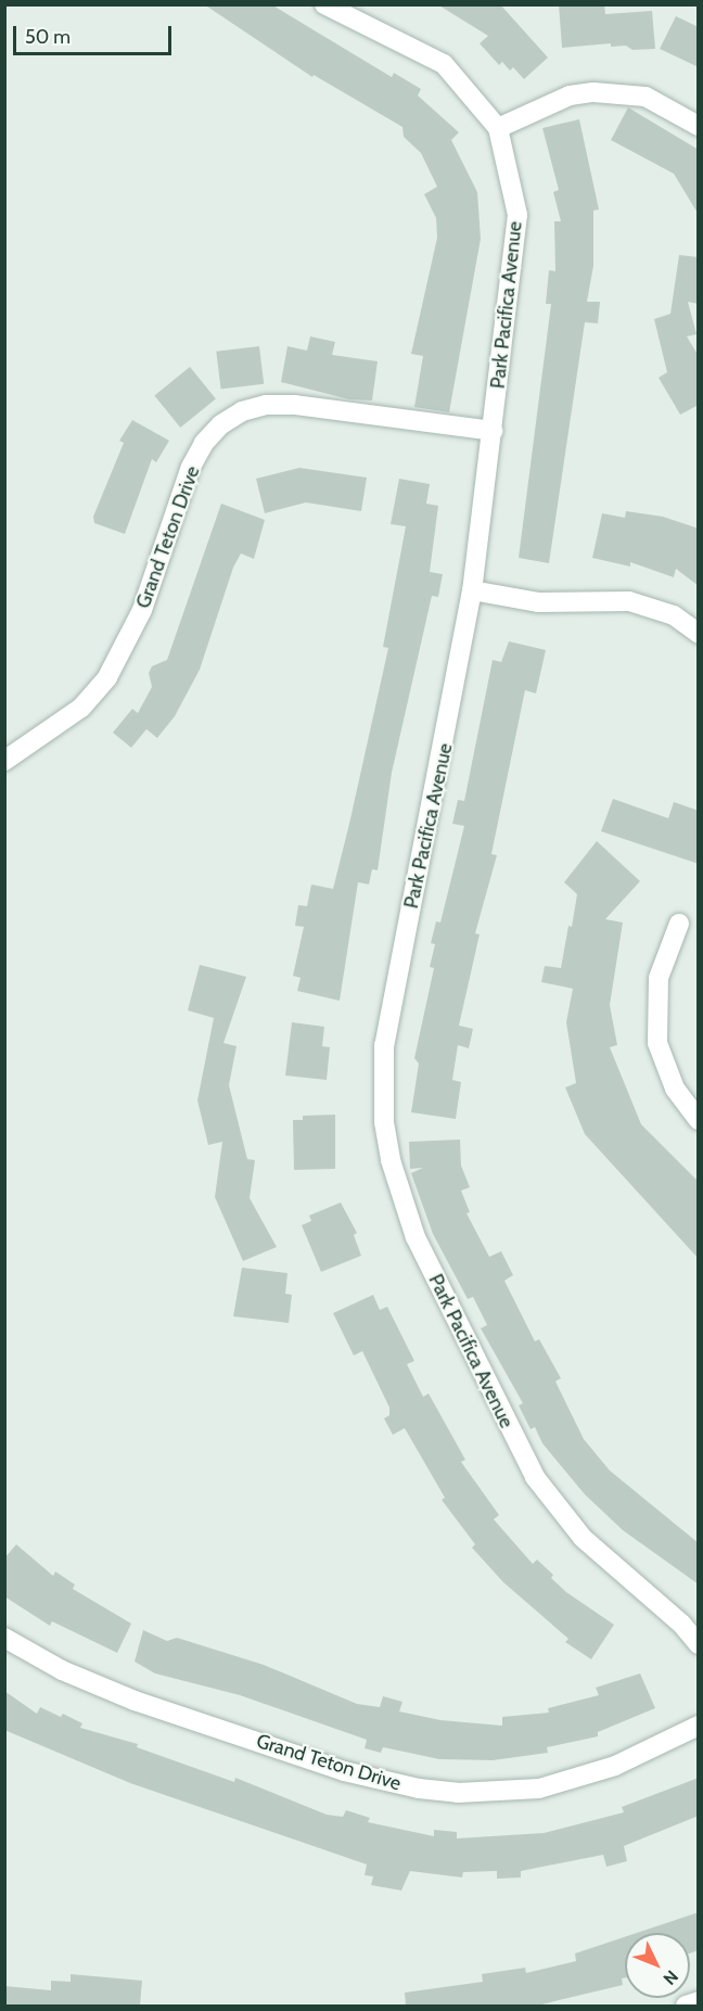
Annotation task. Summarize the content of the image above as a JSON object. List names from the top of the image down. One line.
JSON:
{"streets":{"street":["Park Pacifica Avenue","Grand Teton Drive"]},"crossings":[["Park Pacifica Avenue","Grand Teton Drive"]],"scale_bar":"50 m","north":"bottom right"}
